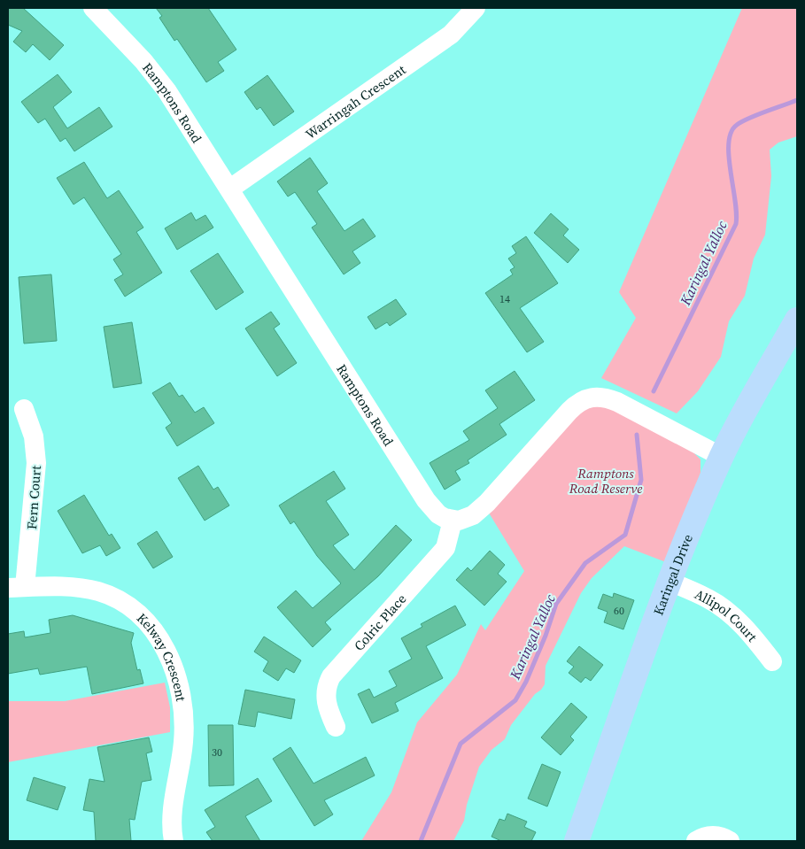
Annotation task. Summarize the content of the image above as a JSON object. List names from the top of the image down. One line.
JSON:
{"streets":{"main road":["Karingal Drive"],"street":["Warringah Crescent","Ramptons Road","Fern Court","Allipol Court","Colric Place","Kelway Crescent"]},"crossings":[["Warringah Crescent","Ramptons Road"],["Ramptons Road","Colric Place"],["Fern Court","Kelway Crescent"],["Karingal Drive","Allipol Court"]],"water":["Karingal Yalloc"],"parks":["Ramptons Road Reserve"],"house_numbers":["14","60","30"]}
